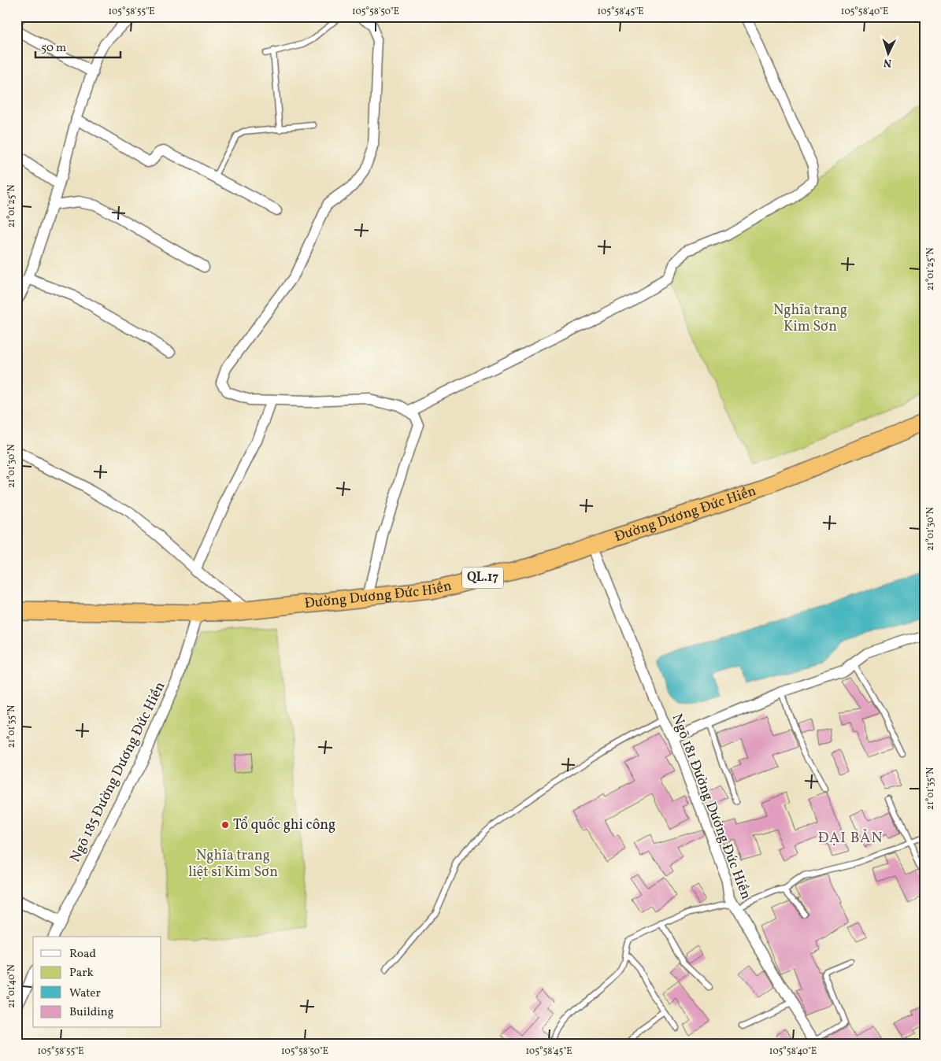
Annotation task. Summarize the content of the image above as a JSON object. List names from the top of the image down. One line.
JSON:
{"streets":{"highway":["Đường Dương Đức Hiền","QL.17"],"street":["Ngõ 185 Đường Dương Đức Hiền","Ngõ 181 Đường Dương Đức Hiền"]},"crossings":[["Đường Dương Đức Hiền","Ngõ 185 Đường Dương Đức Hiền"],["Đường Dương Đức Hiền","Ngõ 181 Đường Dương Đức Hiền"]],"districts":["ĐẠI BẢN"],"parks":["Nghĩa trang Kim Sơn","Nghĩa trang liệt sĩ Kim Sơn"],"places":["Tổ quốc ghi công"],"legend":["Road","Park","Water","Building"],"scale_bar":"50 m","north":"bottom","coordinates":["105°58'55\"E","105°58'50\"E","105°58'45\"E","105°58'40\"E","21°01'25\"N","21°01'30\"N","21°01'35\"N","21°01'40\"N"]}
